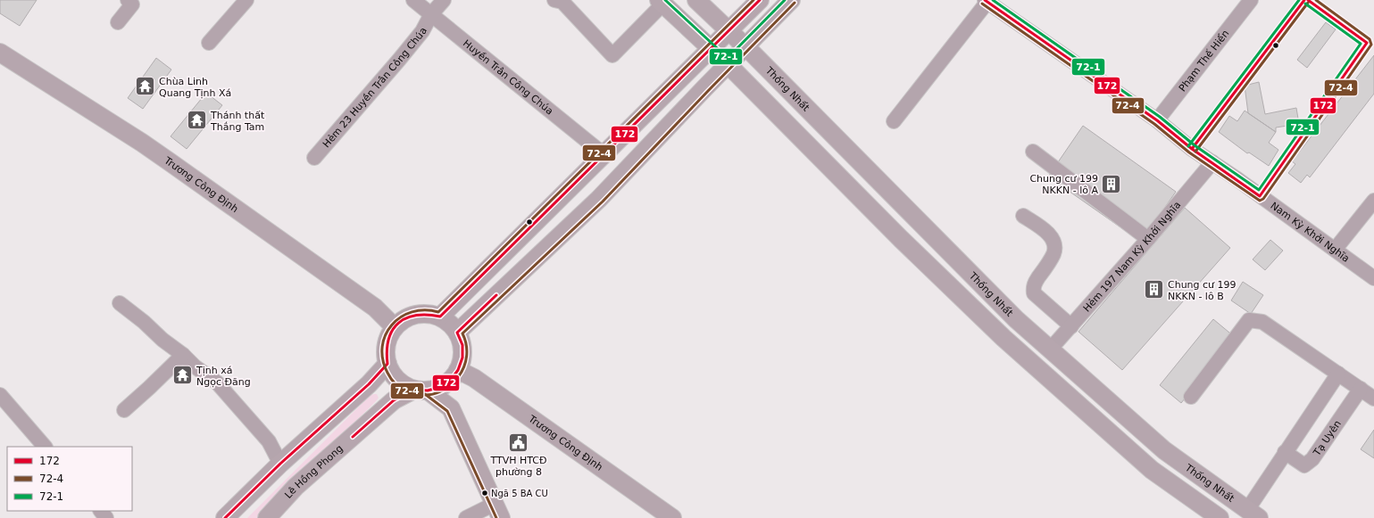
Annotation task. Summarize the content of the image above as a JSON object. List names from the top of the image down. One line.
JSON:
{"streets":{"main road":["Thống Nhất","Trương Công Định","Lê Hồng Phong"],"street":["Phạm Thế Hiển","Huyền Trân Công Chúa","Hẻm 23 Huyền Trân Công Chúa","Nam Kỳ Khởi Nghĩa","Hẻm 197 Nam Kỳ Khởi Nghĩa","Tạ Uyên"]},"crossings":[["Phạm Thế Hiển","Nam Kỳ Khởi Nghĩa"],["Huyền Trân Công Chúa","Hẻm 23 Huyền Trân Công Chúa"],["Thống Nhất","Hẻm 197 Nam Kỳ Khởi Nghĩa"],["Trương Công Định","Lê Hồng Phong"],["Nam Kỳ Khởi Nghĩa","Hẻm 197 Nam Kỳ Khởi Nghĩa"]],"places":{"temple":["Chùa Linh Quang Tịnh Xá","Thánh thất Thắng Tam","Tịnh xá Ngọc Đăng"],"building":["Chung cư 199 NKKN - lô A","Chung cư 199 NKKN - lô B"],"public building":["TTVH HTCĐ phường 8"],"other":["Ngã 5 BA CU"]},"lines":["transit line 172","transit line 72-4","transit line 72-1"],"legend":["172","72-4","72-1"]}
